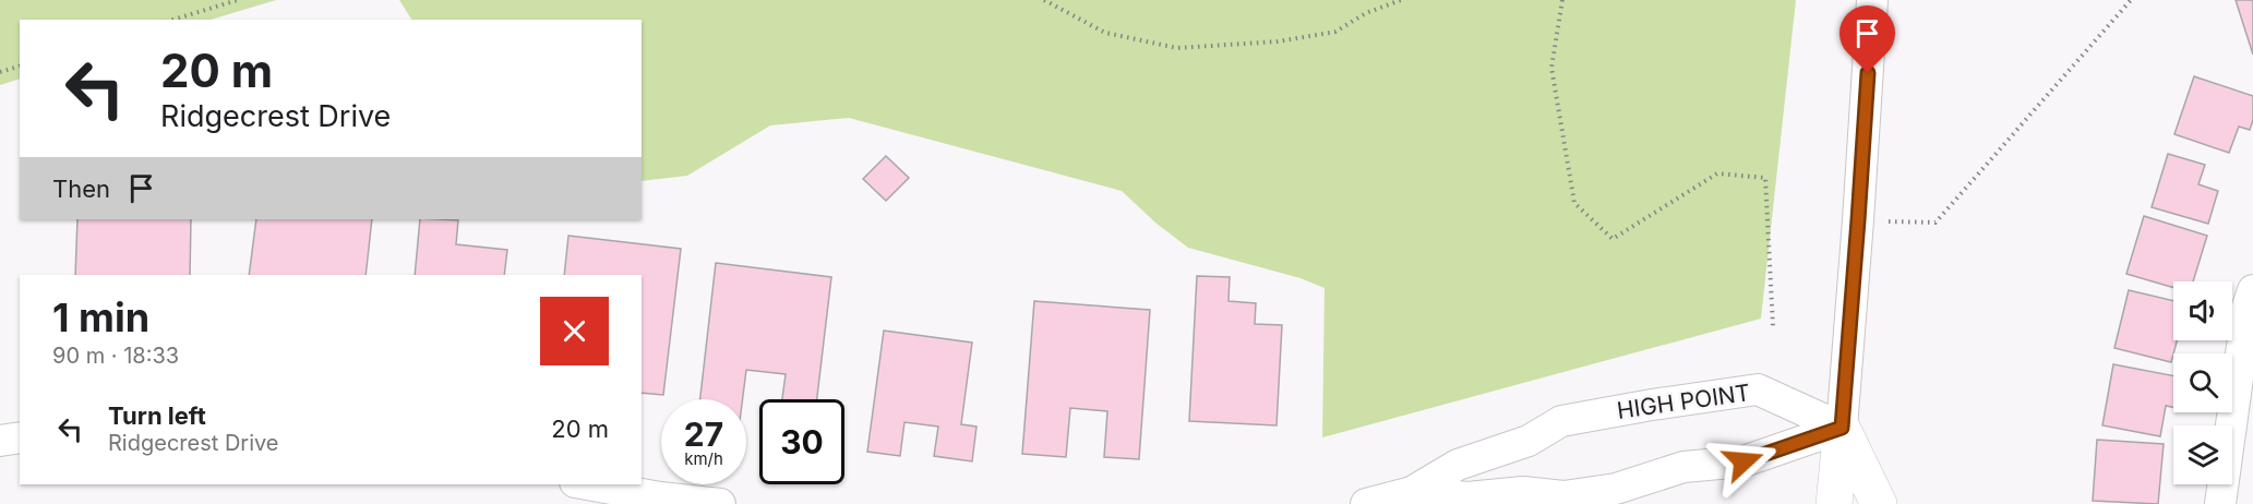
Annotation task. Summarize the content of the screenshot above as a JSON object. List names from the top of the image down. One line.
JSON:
{"streets":{"street":["HIGH POINT"]},"page":{"turn":["20 m","Ridgecrest Drive"],"then":"Then","heading":["1 min","90 m · 18:33"],"list":[{"name":"Turn left","note":"Ridgecrest Drive","value":"20 m"}],"speed":"27 km/h","limit":"30"}}
